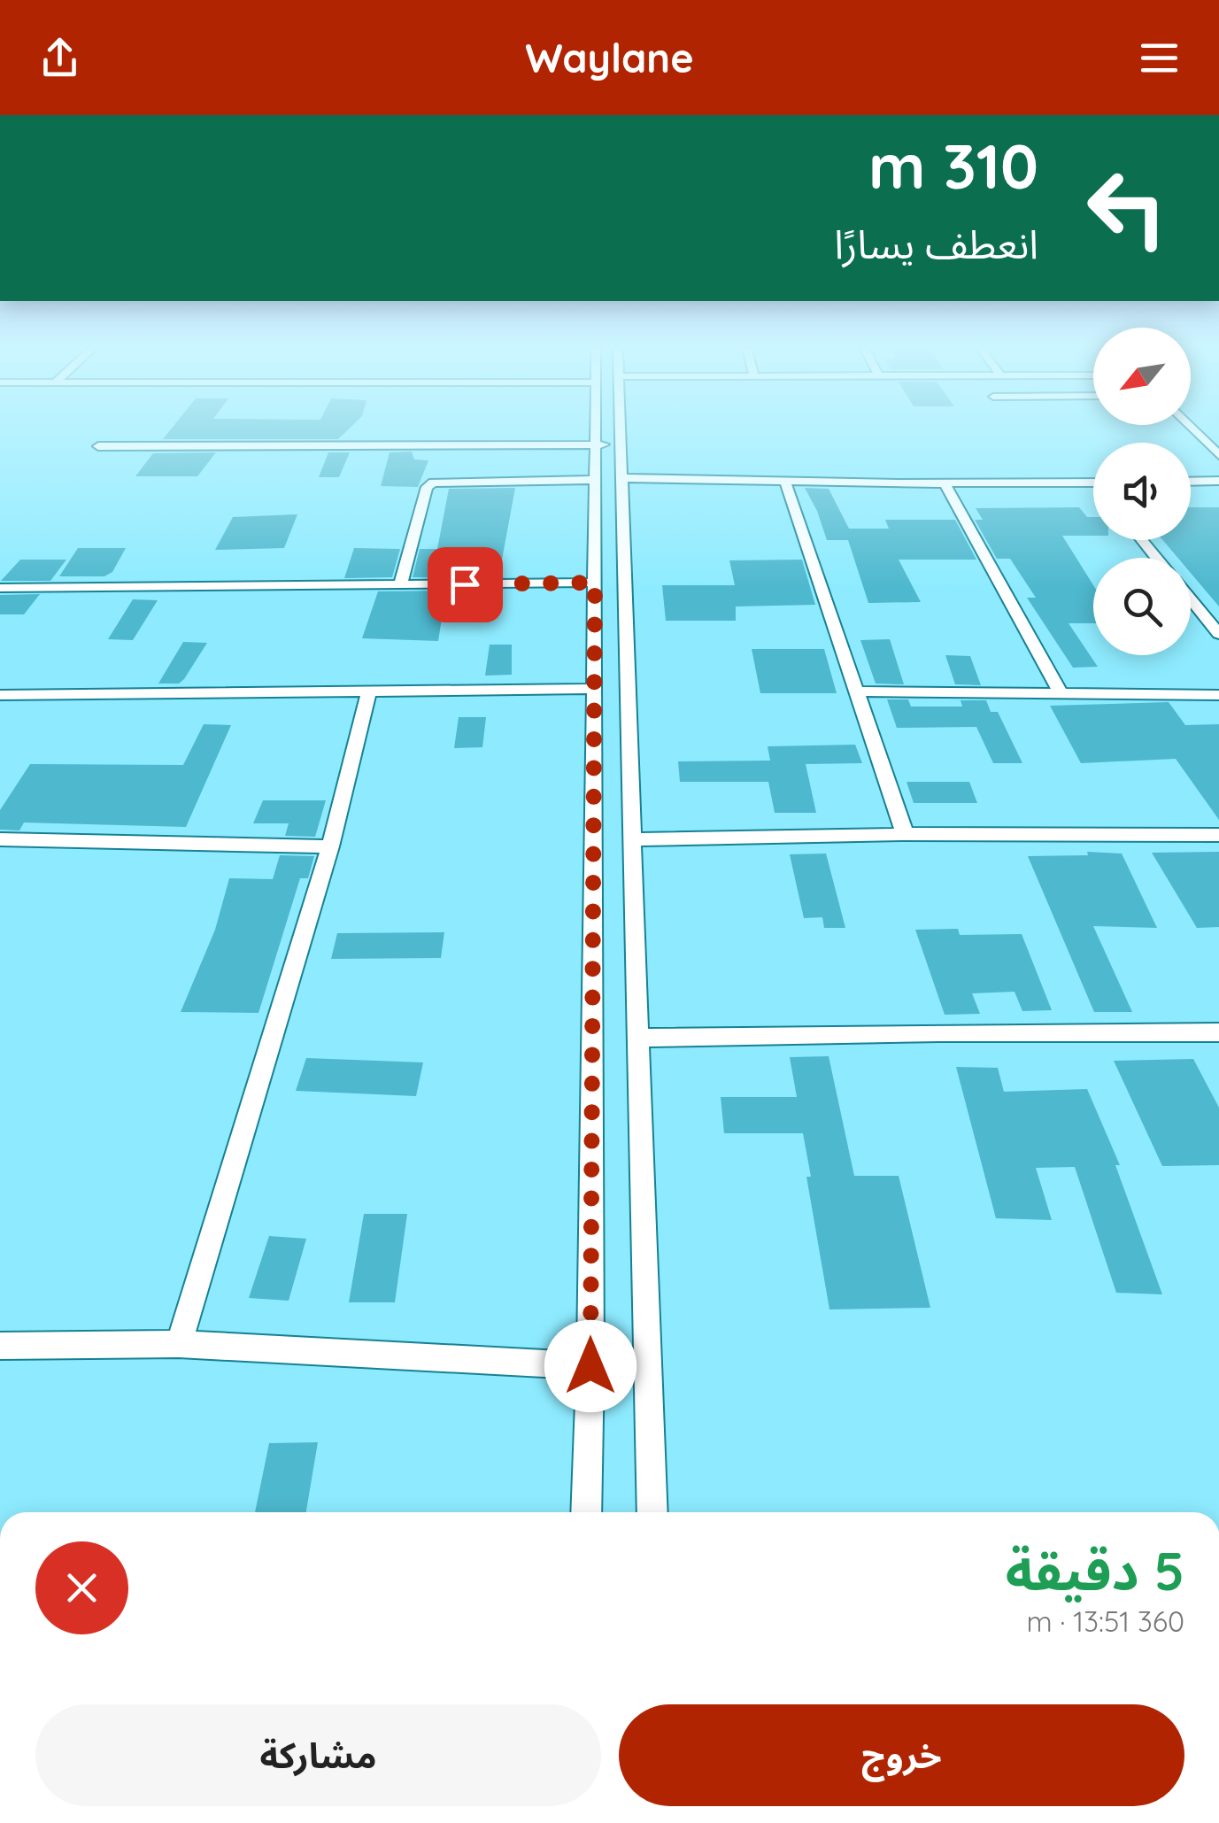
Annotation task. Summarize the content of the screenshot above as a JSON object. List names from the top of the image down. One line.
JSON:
{"north":"bottom left","page":{"header":"Waylane","turn":["310 m","انعطف يسارًا"],"heading":["5 دقيقة","360 m · 13:51"],"buttons":["خروج","مشاركة"]}}
